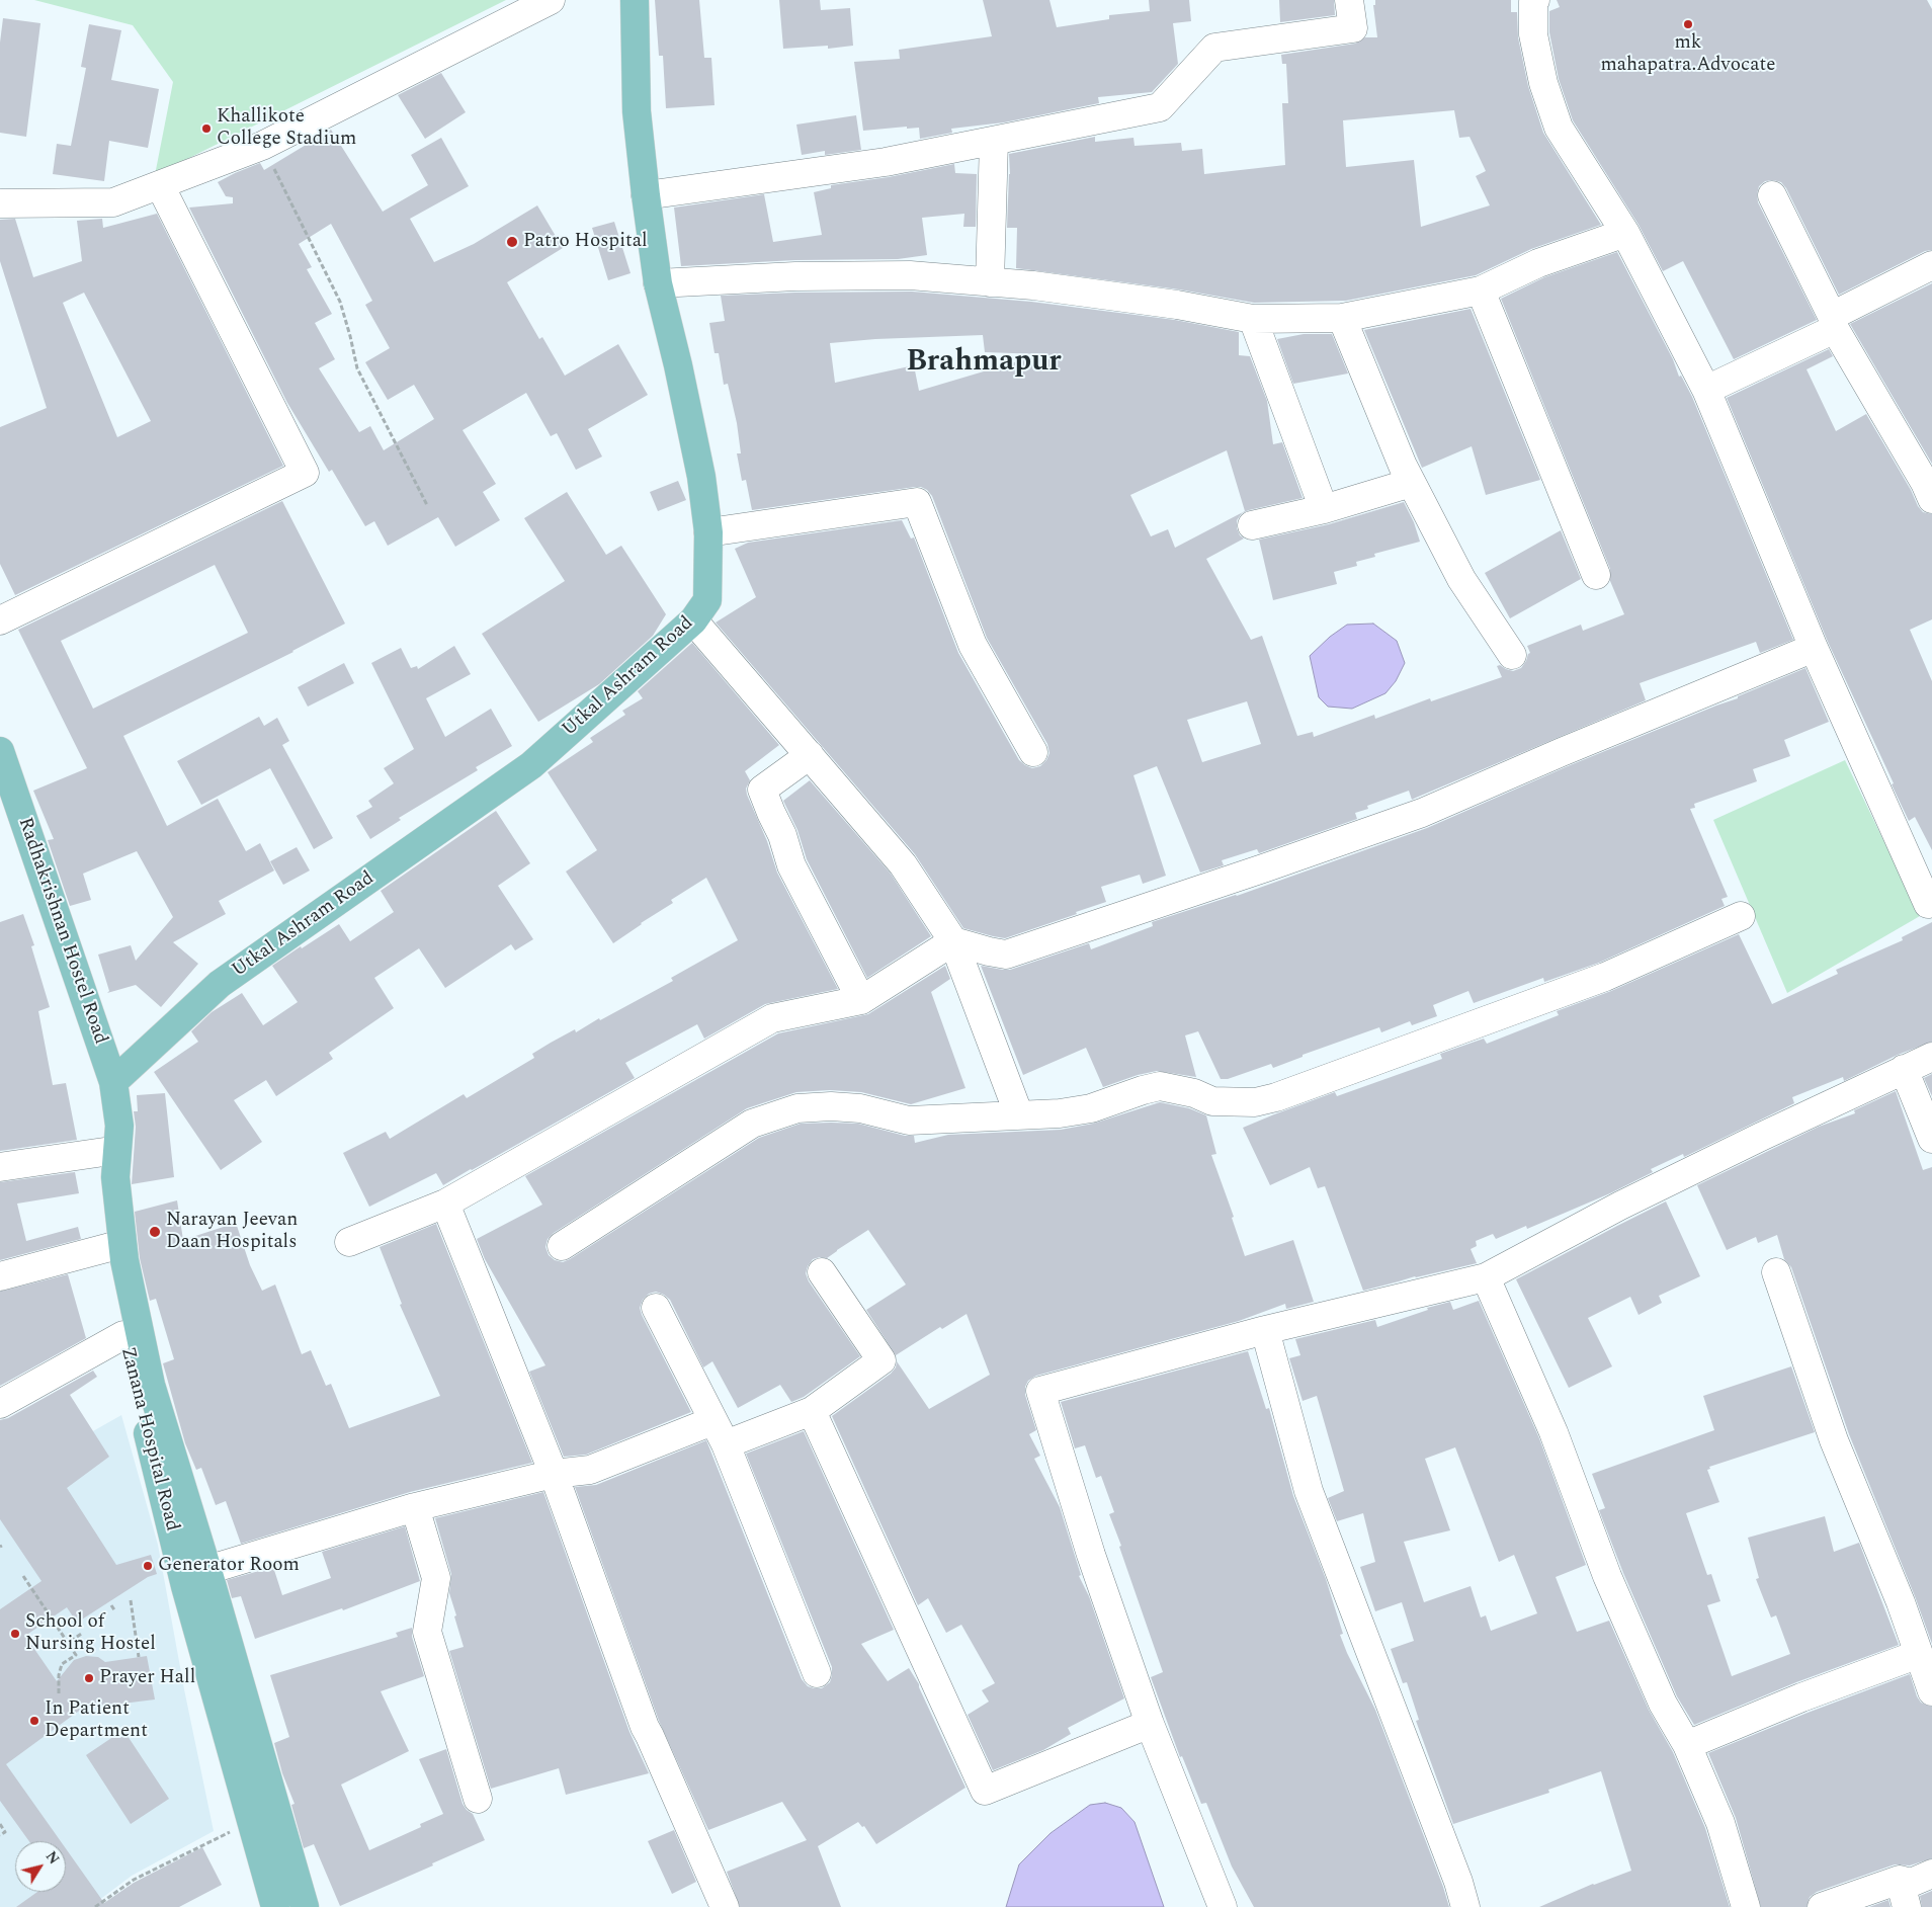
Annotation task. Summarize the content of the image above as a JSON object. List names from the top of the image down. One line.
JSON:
{"streets":{"main road":["Utkal Ashram Road","Radhakrishnan Hostel Road","Zanana Hospital Road"]},"crossings":[["Utkal Ashram Road","Radhakrishnan Hostel Road"],["Utkal Ashram Road","Zanana Hospital Road"],["Radhakrishnan Hostel Road","Zanana Hospital Road"]],"districts":["Brahmapur"],"places":["mk mahapatra.Advocate","Khallikote College Stadium","Patro Hospital","Narayan Jeevan Daan Hospitals","Generator Room","School of Nursing Hostel","Prayer Hall","In Patient Department"],"north":"top right"}
